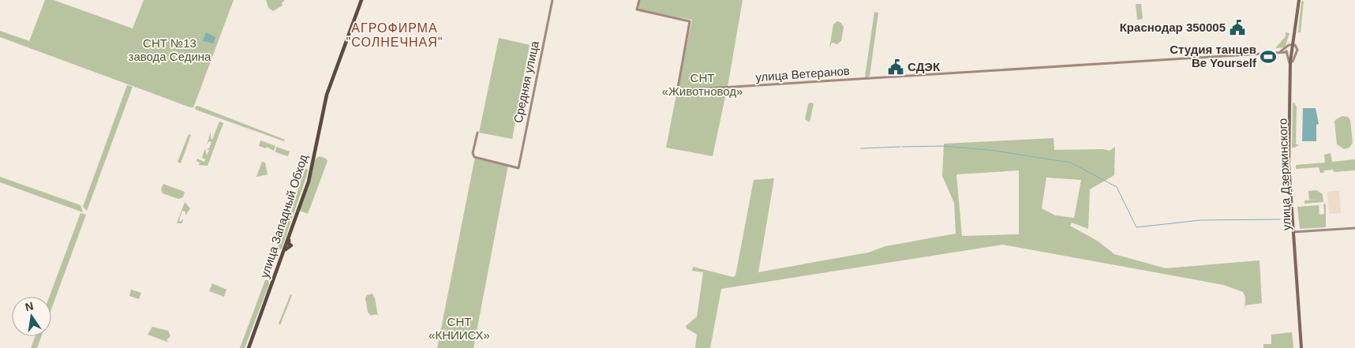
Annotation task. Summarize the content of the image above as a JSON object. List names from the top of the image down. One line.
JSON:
{"streets":{"highway":["улица Западный Обход"],"main road":["улица Дзержинского"],"street":["улица Ветеранов","Средняя улица"]},"crossings":[["улица Ветеранов","улица Дзержинского"]],"districts":["АГРОФИРМА \"СОЛНЕЧНАЯ\""],"parks":["СНТ №13 завода Седина","СНТ «Животновод»","СНТ «КНИИСХ»"],"places":{"public building":["Краснодар 350005","СДЭК"],"sports":["Студия танцев Be Yourself"]},"north":"top"}
